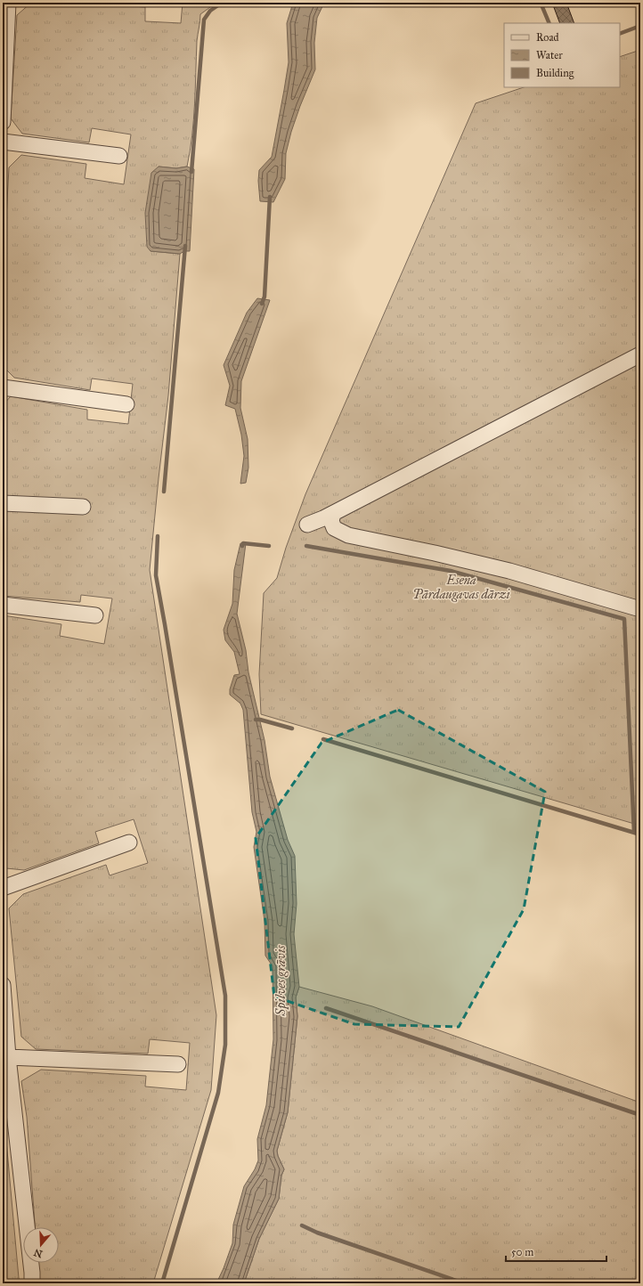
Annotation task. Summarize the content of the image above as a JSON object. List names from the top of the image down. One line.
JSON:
{"water":["Spilves grāvis"],"parks":["Esena Pārdaugavas dārzi"],"legend":["Road","Water","Building"],"scale_bar":"50 m","north":"bottom"}
